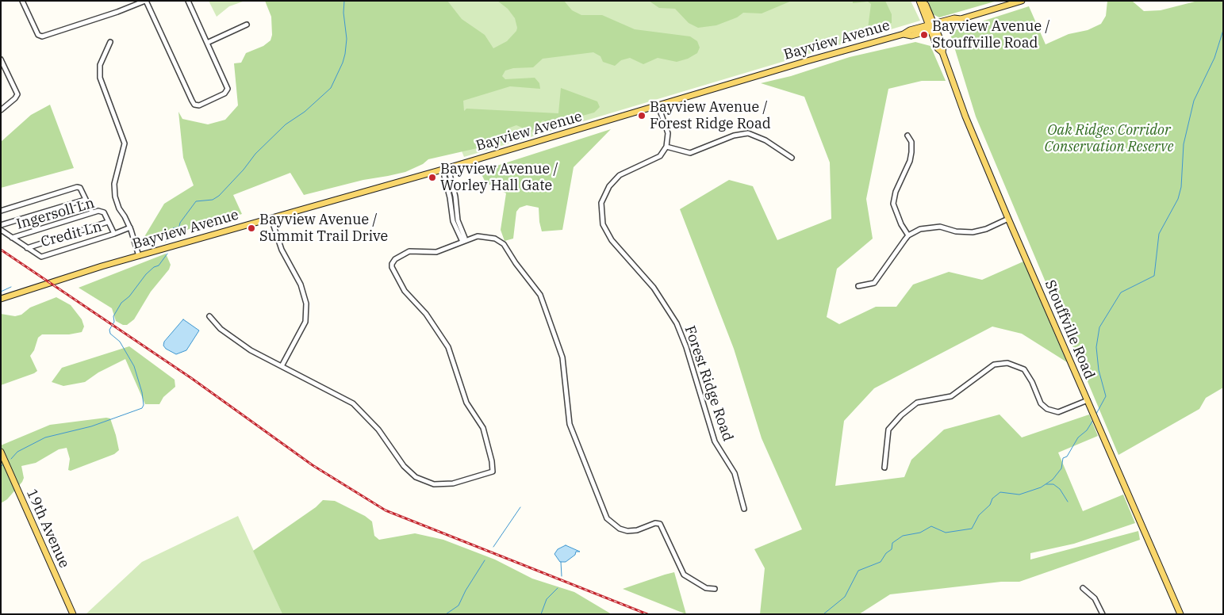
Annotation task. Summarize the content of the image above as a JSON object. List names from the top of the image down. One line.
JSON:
{"streets":{"main road":["Bayview Avenue","Stouffville Road","19th Avenue"],"street":["Ingersoll Ln","Credit Ln","Forest Ridge Road"]},"crossings":[["Bayview Avenue","Stouffville Road"],["Ingersoll Ln","Credit Ln"]],"parks":["Oak Ridges Corridor Conservation Reserve"],"places":["Bayview Avenue / Stouffville Road","Bayview Avenue / Forest Ridge Road","Bayview Avenue / Worley Hall Gate","Bayview Avenue / Summit Trail Drive"]}
